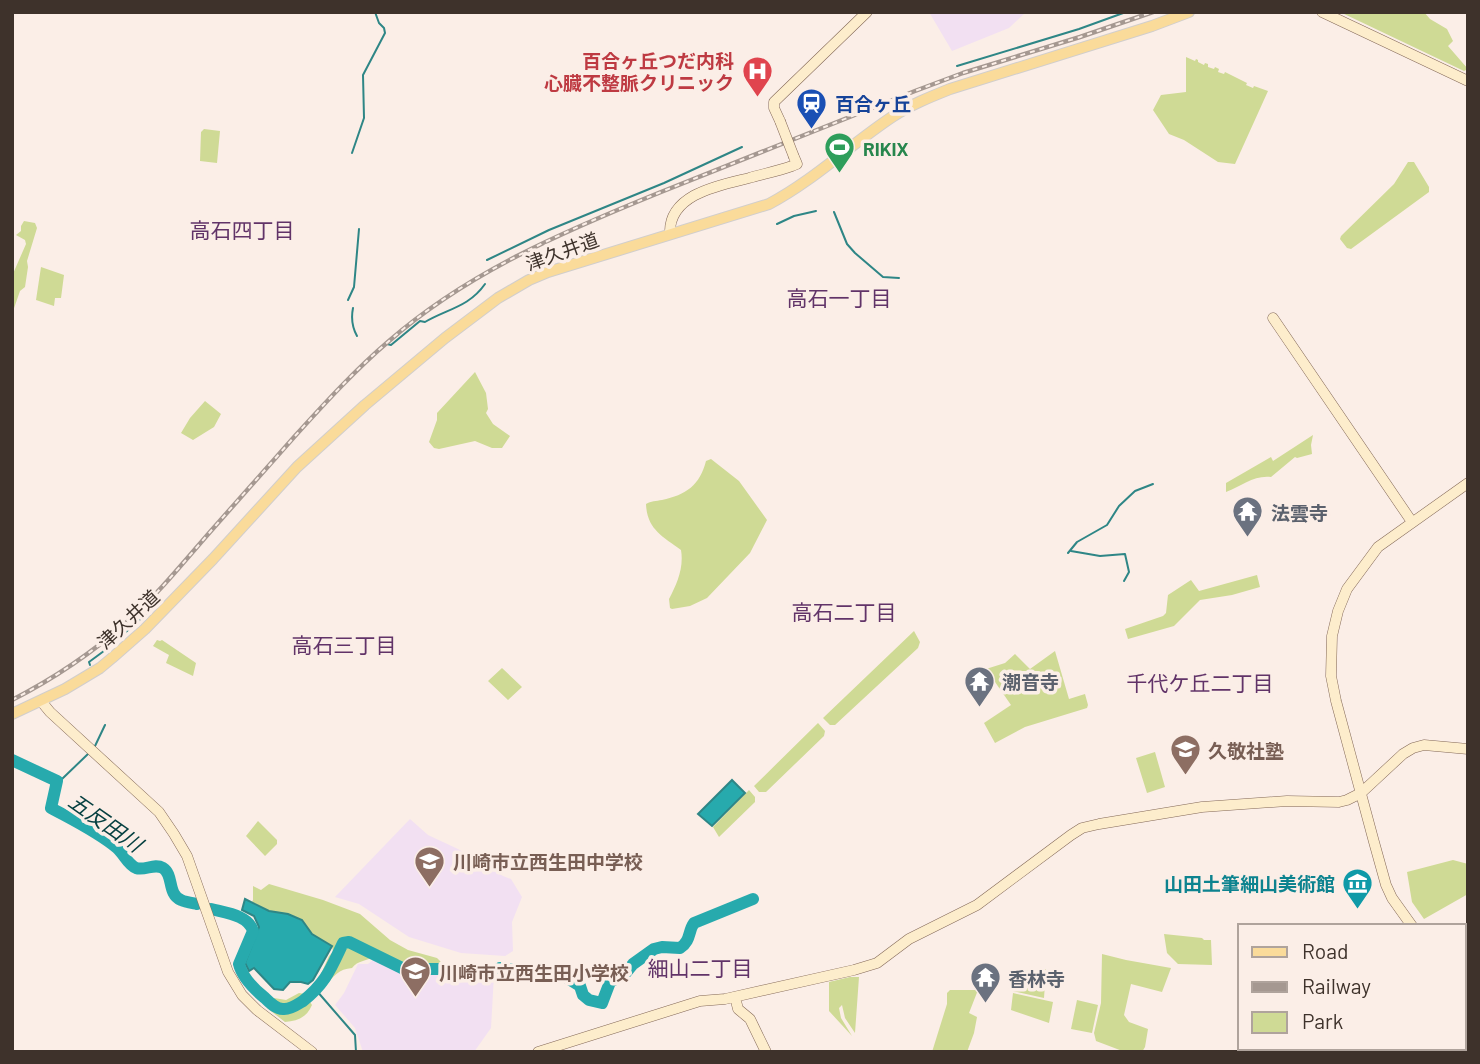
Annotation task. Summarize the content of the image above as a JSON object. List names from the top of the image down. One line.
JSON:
{"streets":{"main road":["津久井道"]},"districts":["高石四丁目","高石一丁目","高石二丁目","高石三丁目","千代ケ丘二丁目","細山二丁目"],"water":["五反田川"],"places":{"hospital":["百合ヶ丘つだ内科 心臓不整脈クリニック"],"station":["百合ヶ丘"],"sports":["RIKIX"],"temple":["法雲寺","潮音寺","香林寺"],"school or university":["久敬社塾","川崎市立西生田中学校","川崎市立西生田小学校"],"museum":["山田土筆細山美術館"]},"legend":["Road","Railway","Park"]}
